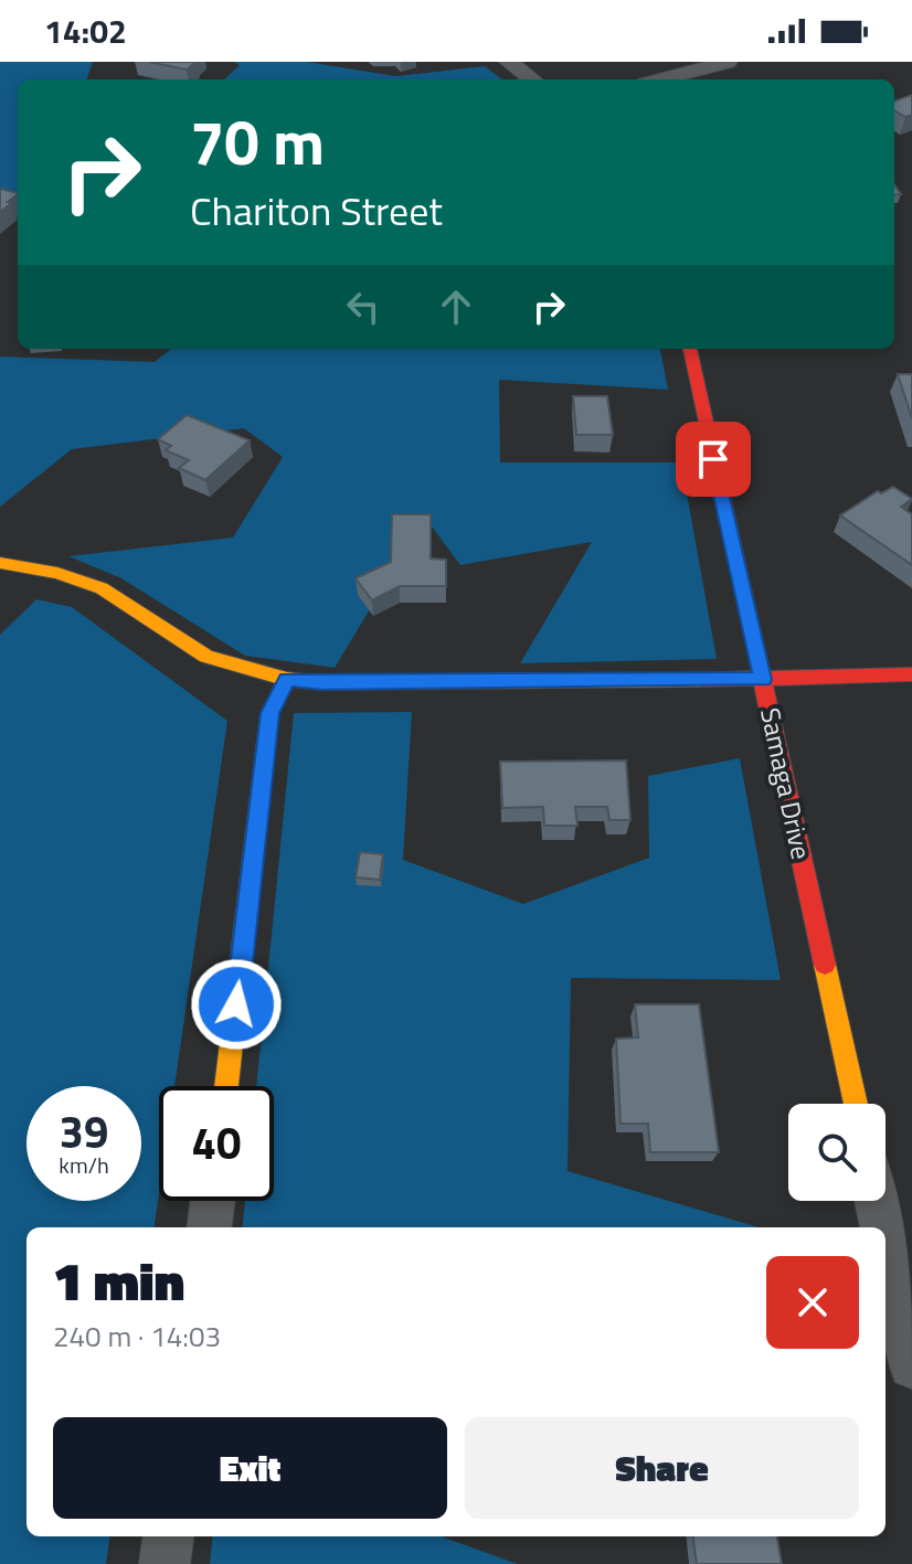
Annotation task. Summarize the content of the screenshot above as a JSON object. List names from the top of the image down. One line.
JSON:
{"streets":{"street":["Samaga Drive"]},"page":{"status":"14:02","turn":["70 m","Chariton Street"],"speed":"39 km/h","limit":"40","heading":["1 min","240 m · 14:03"],"buttons":["Exit","Share"]}}
